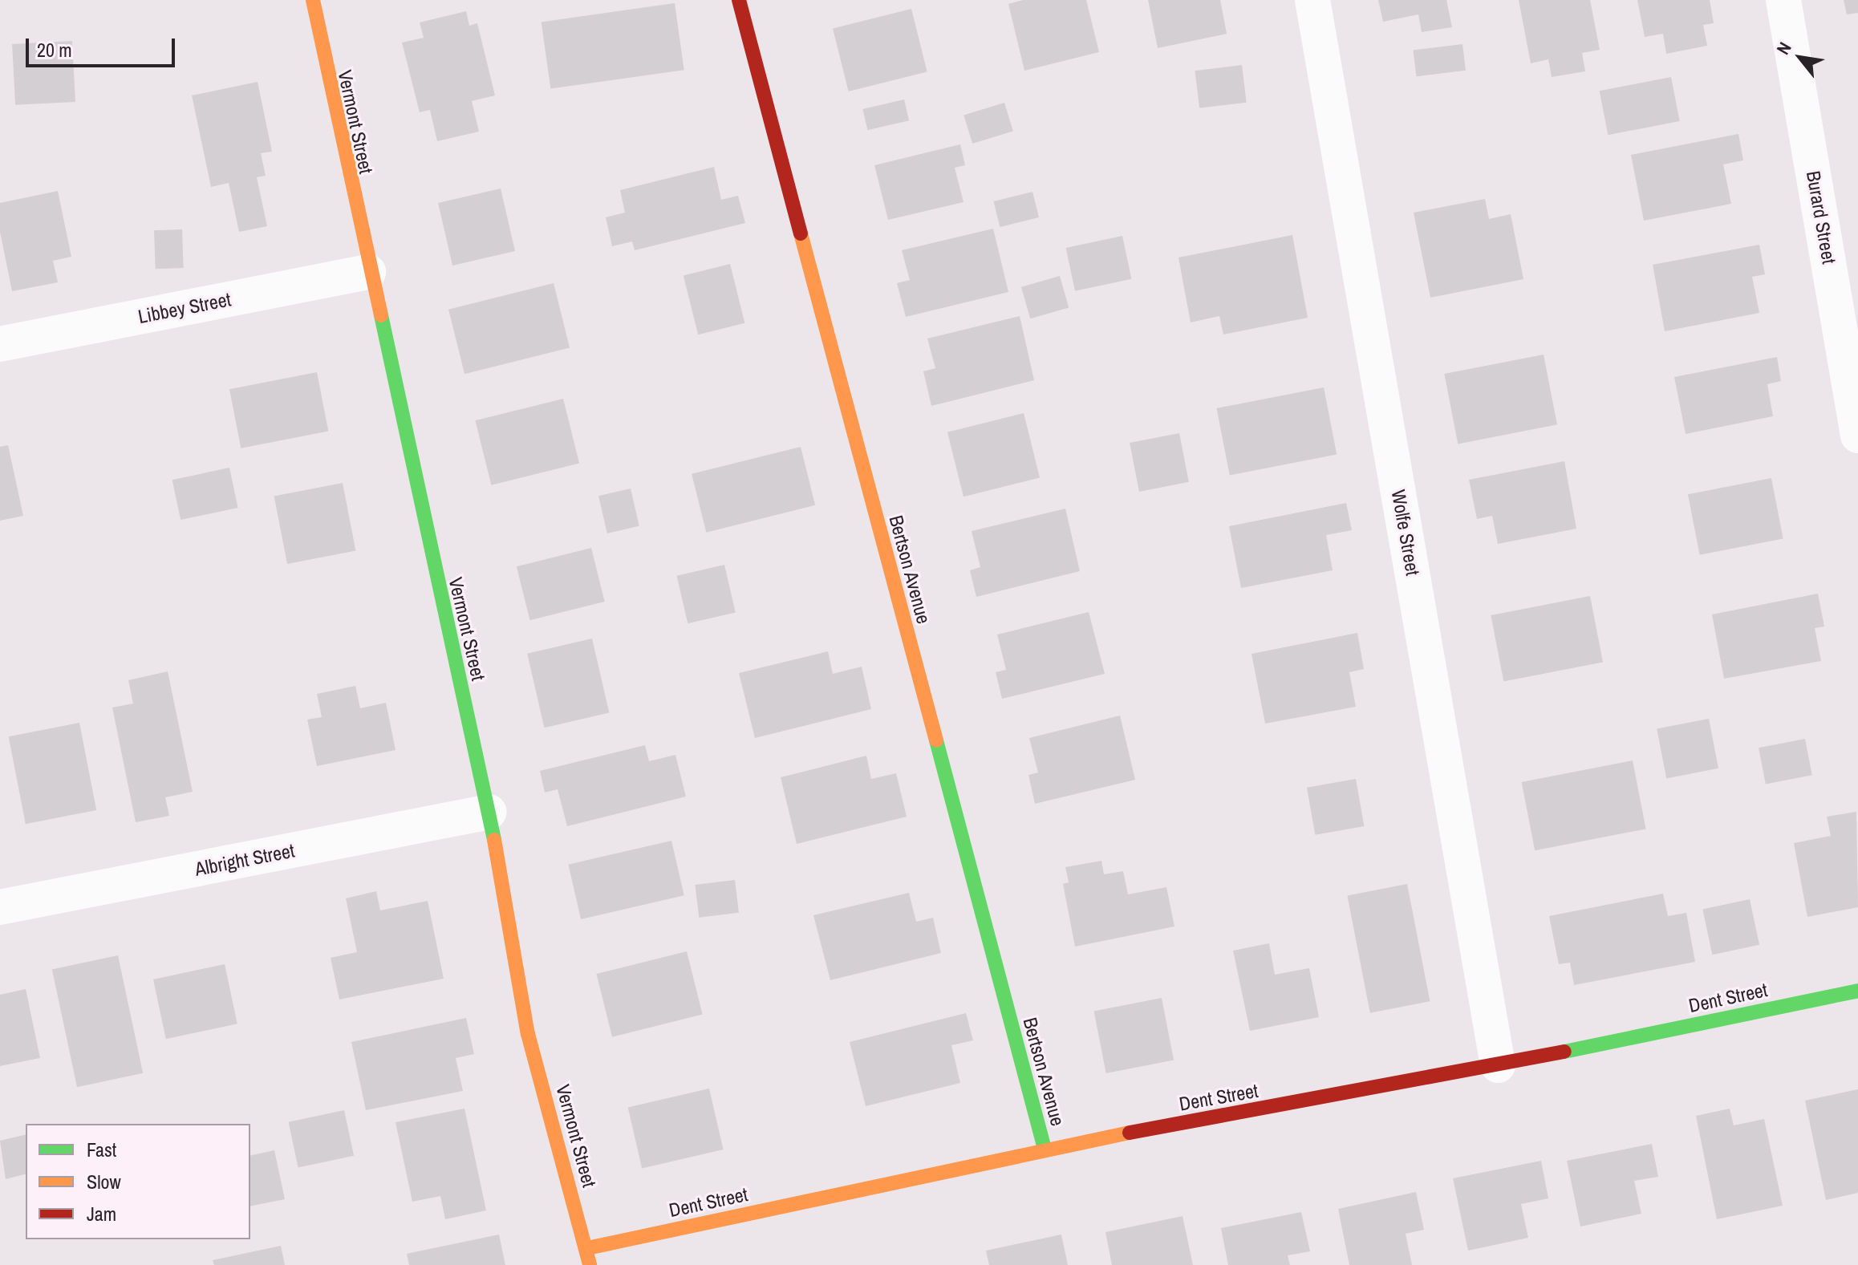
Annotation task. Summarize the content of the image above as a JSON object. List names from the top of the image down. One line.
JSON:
{"streets":{"street":["Vermont Street","Burard Street","Libbey Street","Wolfe Street","Bertson Avenue","Albright Street","Dent Street"]},"crossings":[["Vermont Street","Libbey Street"],["Vermont Street","Albright Street"],["Vermont Street","Dent Street"],["Wolfe Street","Dent Street"],["Bertson Avenue","Dent Street"]],"legend":["Fast","Slow","Jam"],"scale_bar":"20 m","north":"top left"}
